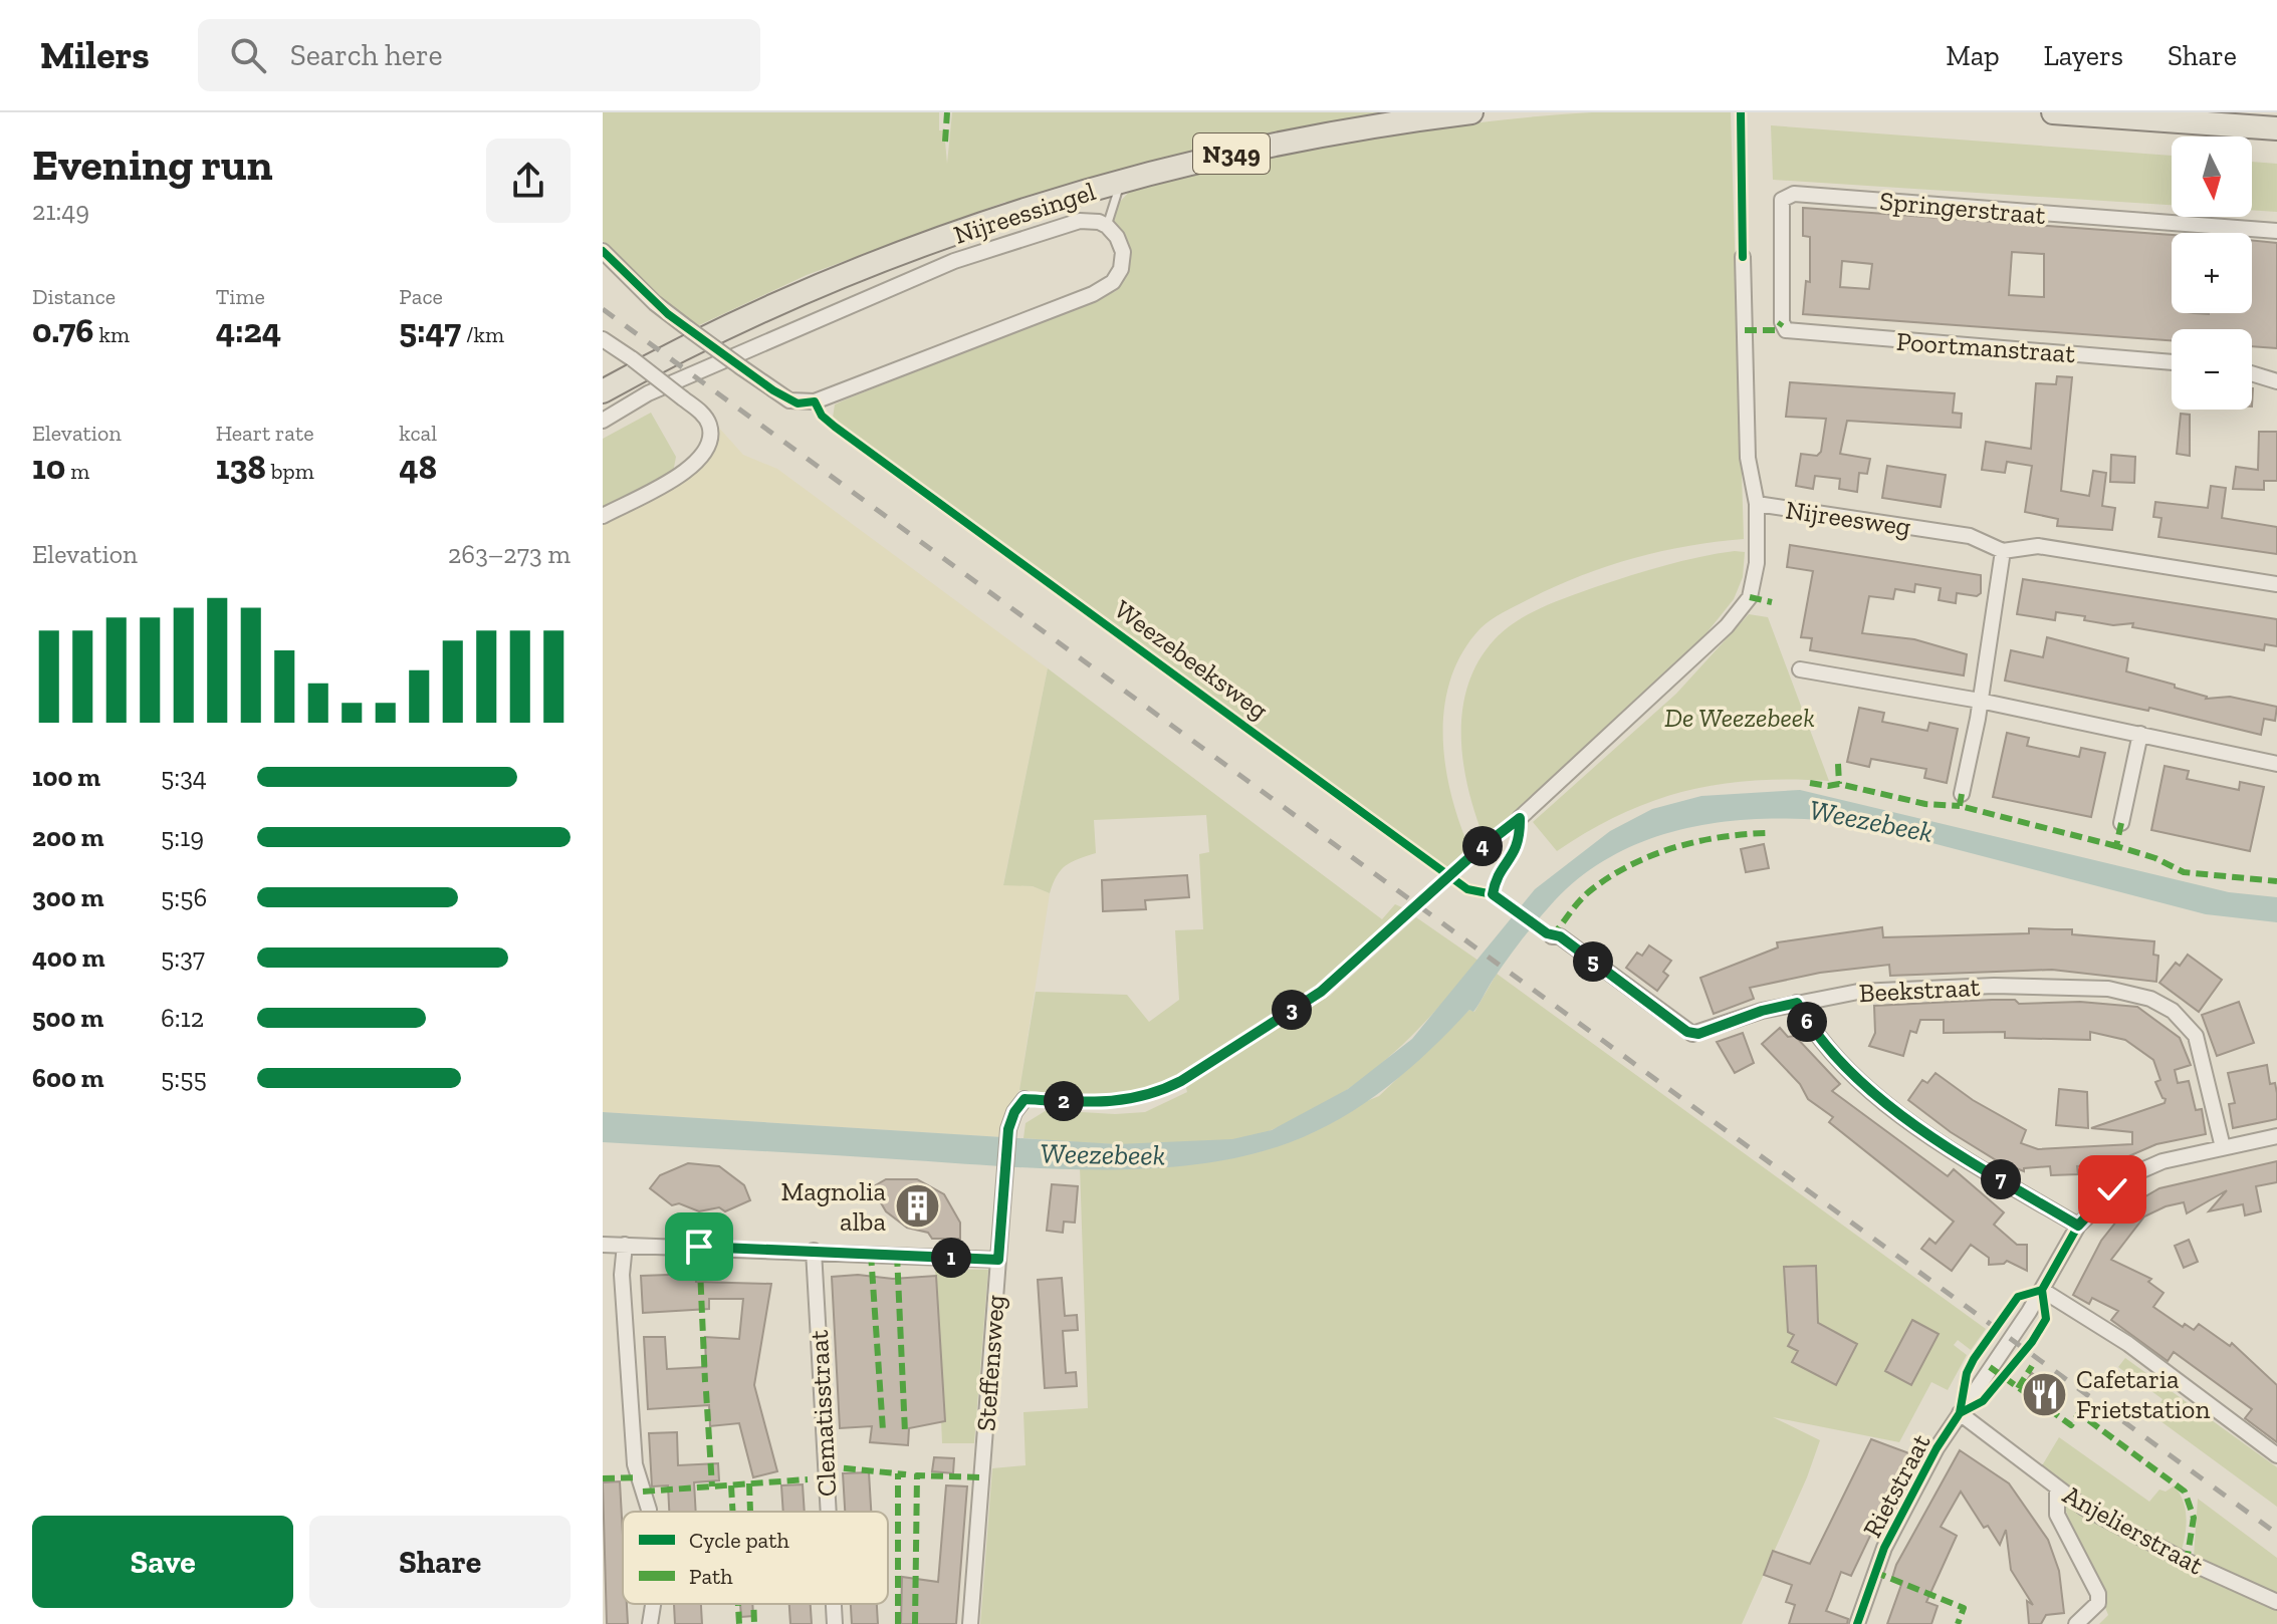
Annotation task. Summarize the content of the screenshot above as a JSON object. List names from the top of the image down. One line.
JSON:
{"streets":{"main road":["N349","Nijreessingel"],"street":["Springerstraat","Poortmanstraat","Nijreesweg","Beekstraat","Steffensweg","Clematisstraat","Rietstraat","Anjelierstraat"],"cycle path":["Weezebeeksweg"]},"crossings":[["Springerstraat","Poortmanstraat"],["Beekstraat","Rietstraat"],["Rietstraat","Anjelierstraat"]],"water":["Weezebeek"],"parks":["De Weezebeek"],"places":{"building":["Magnolia alba"],"restaurant":["Cafetaria Frietstation"]},"legend":["Cycle path","Path"],"north":"bottom","page":{"header":"Milers","search":"Search here","nav":["Map","Layers","Share"],"heading":["Evening run","21:49"],"map_buttons":["+","−"],"stats":[["Distance","0.76 km"],["Time","4:24"],["Pace","5:47 /km"],["Elevation","10 m"],["Heart rate","138 bpm"],["kcal","48"]],"chart":["Elevation","263–273 m"],"list":[{"name":"100 m","note":"5:34"},{"name":"200 m","note":"5:19"},{"name":"300 m","note":"5:56"},{"name":"400 m","note":"5:37"},{"name":"500 m","note":"6:12"},{"name":"600 m","note":"5:55"}],"pins":["4","5","3","6","2","7","1"],"buttons":["Save","Share"]}}
